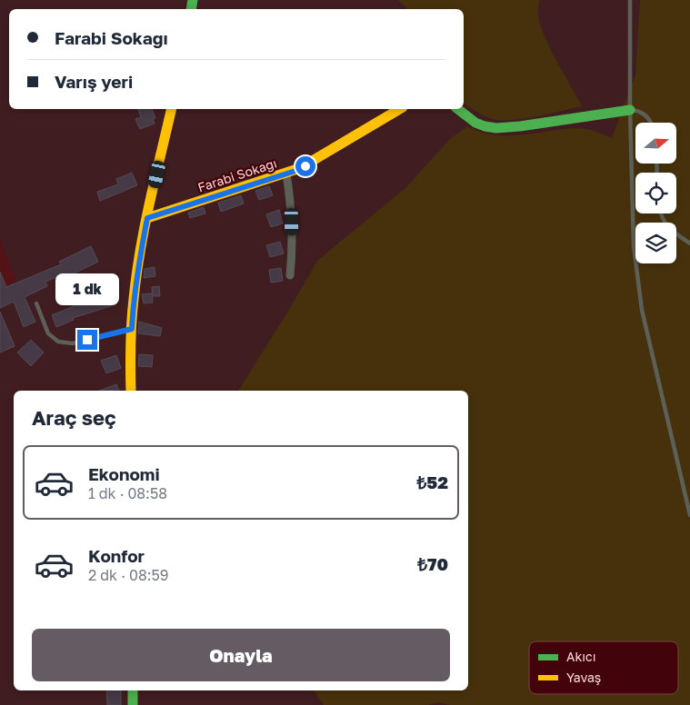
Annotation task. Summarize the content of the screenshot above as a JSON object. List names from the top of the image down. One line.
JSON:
{"streets":{"street":["Farabi Sokağı"]},"legend":["Akıcı","Yavaş"],"north":"right","page":{"banner":["Farabi Sokağı","Varış yeri"],"bubble":"1 dk","heading":"Araç seç","list":[{"name":"Ekonomi","note":"1 dk · 08:58","value":"₺52"},{"name":"Konfor","note":"2 dk · 08:59","value":"₺70"}],"buttons":"Onayla"}}
